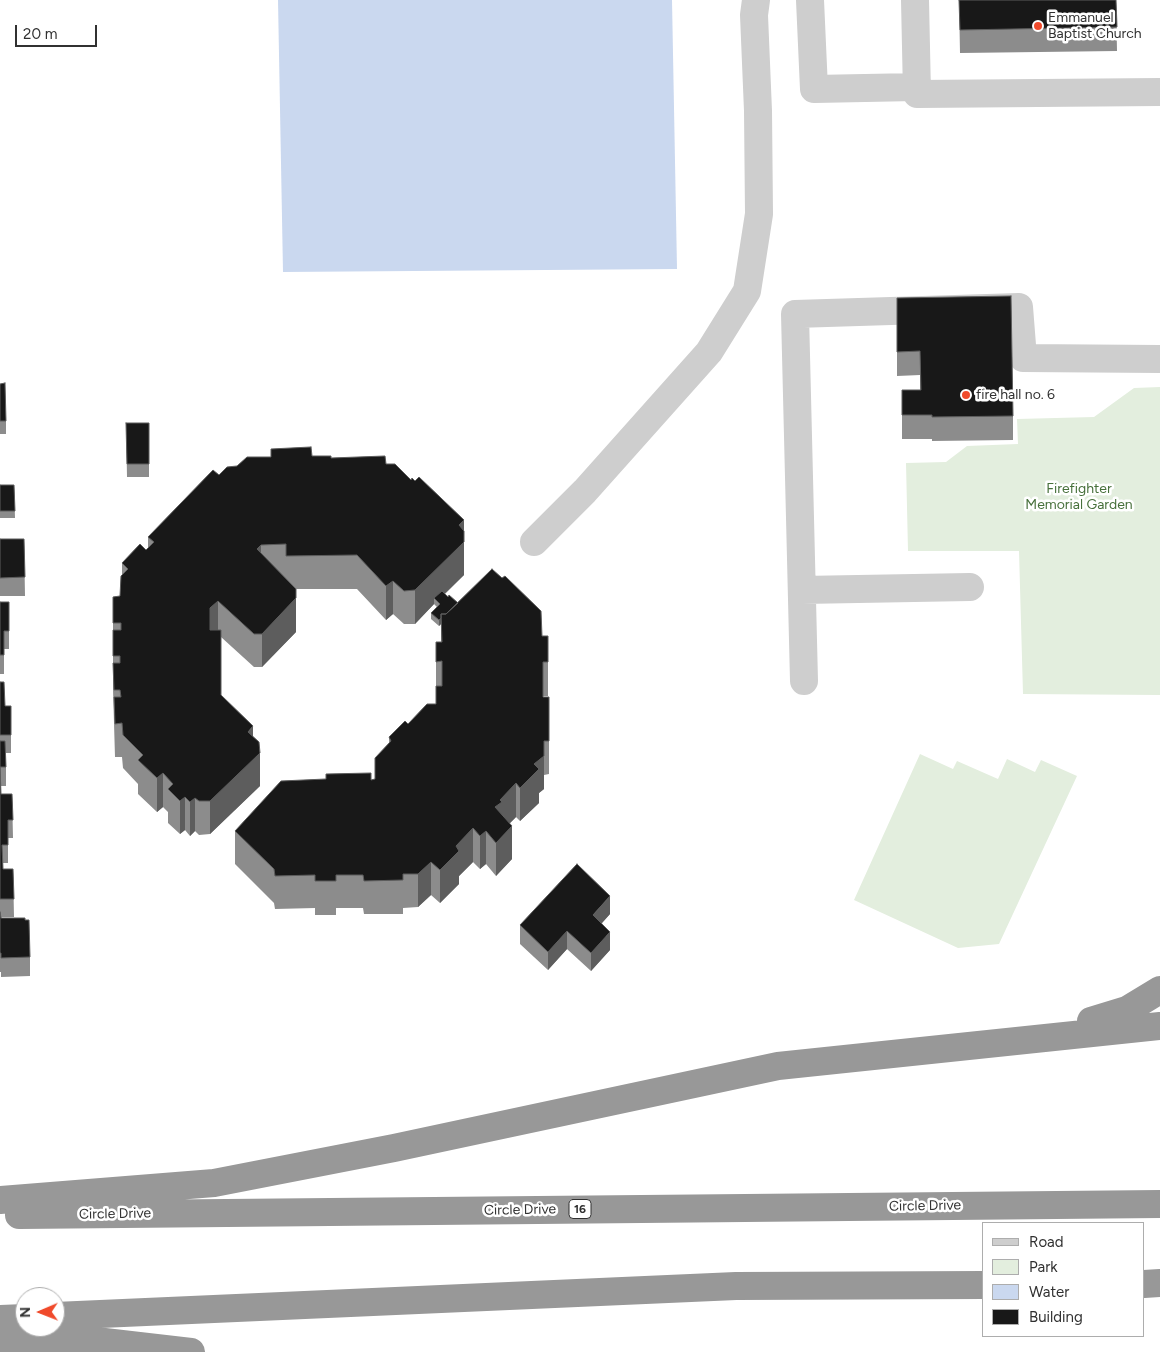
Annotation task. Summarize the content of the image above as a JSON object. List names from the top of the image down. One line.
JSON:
{"streets":{"highway":["Circle Drive","16"]},"parks":["Firefighter Memorial Garden"],"places":["Emmanuel Baptist Church","fire hall no. 6"],"legend":["Road","Park","Water","Building"],"scale_bar":"20 m","north":"left"}
